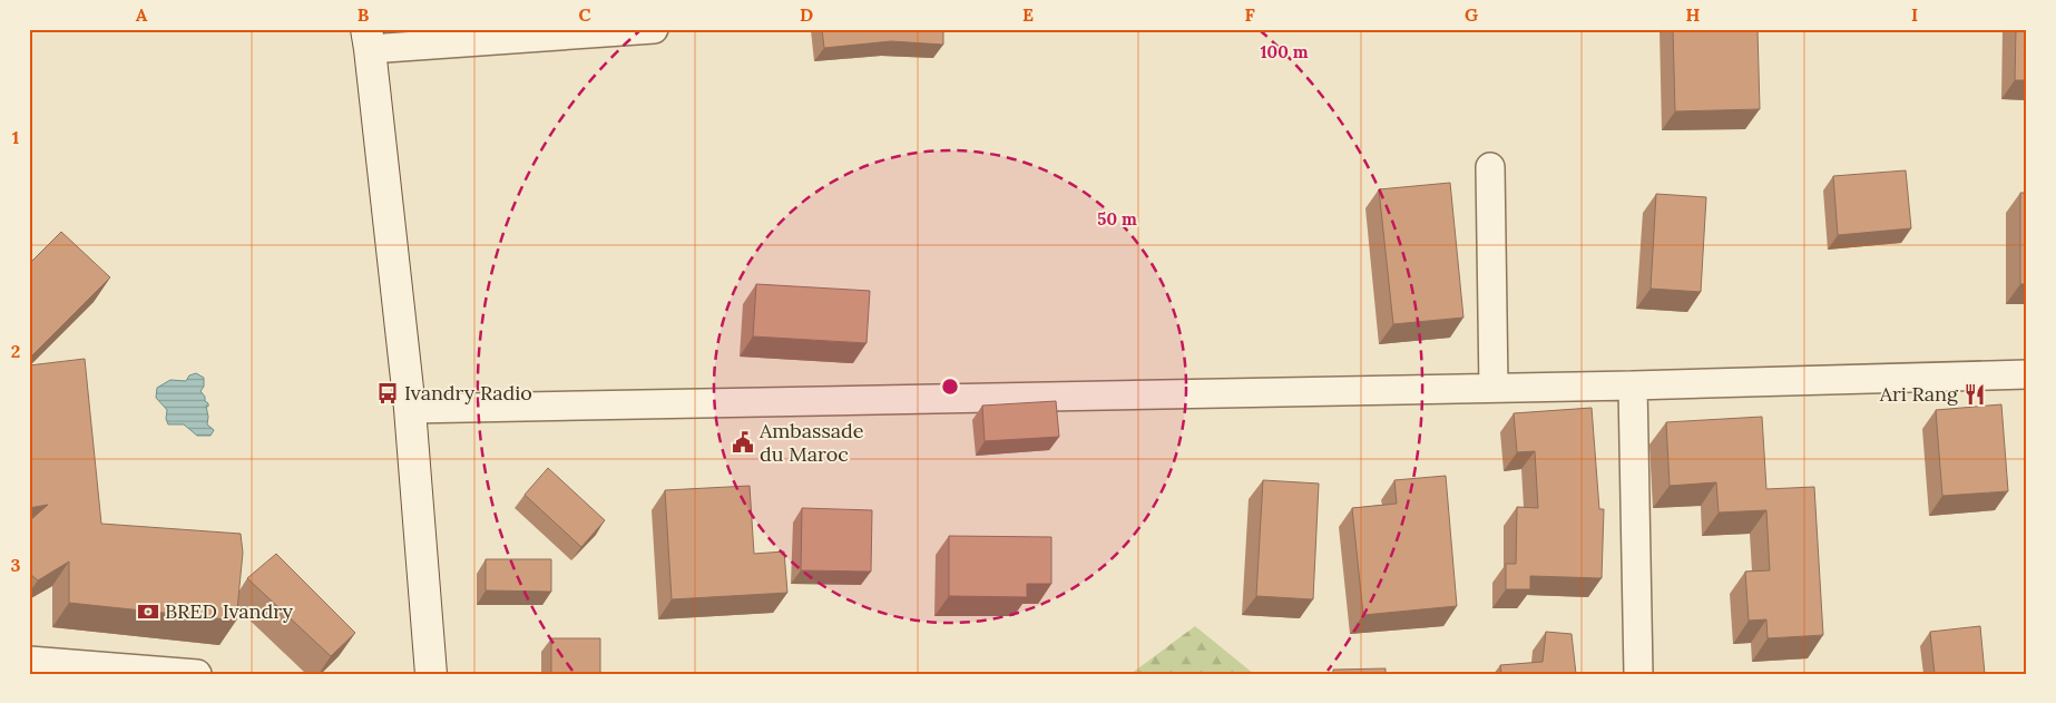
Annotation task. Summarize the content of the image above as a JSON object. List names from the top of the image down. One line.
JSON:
{"places":{"bus stop":["Ivandry Radio"],"restaurant":["Ari Rang"],"public building":["Ambassade du Maroc"],"bank":["BRED Ivandry"]},"grid":{"columns":["A","B","C","D","E","F","G","H","I"],"rows":["1","2","3"]},"rings":["100 m","50 m"]}
